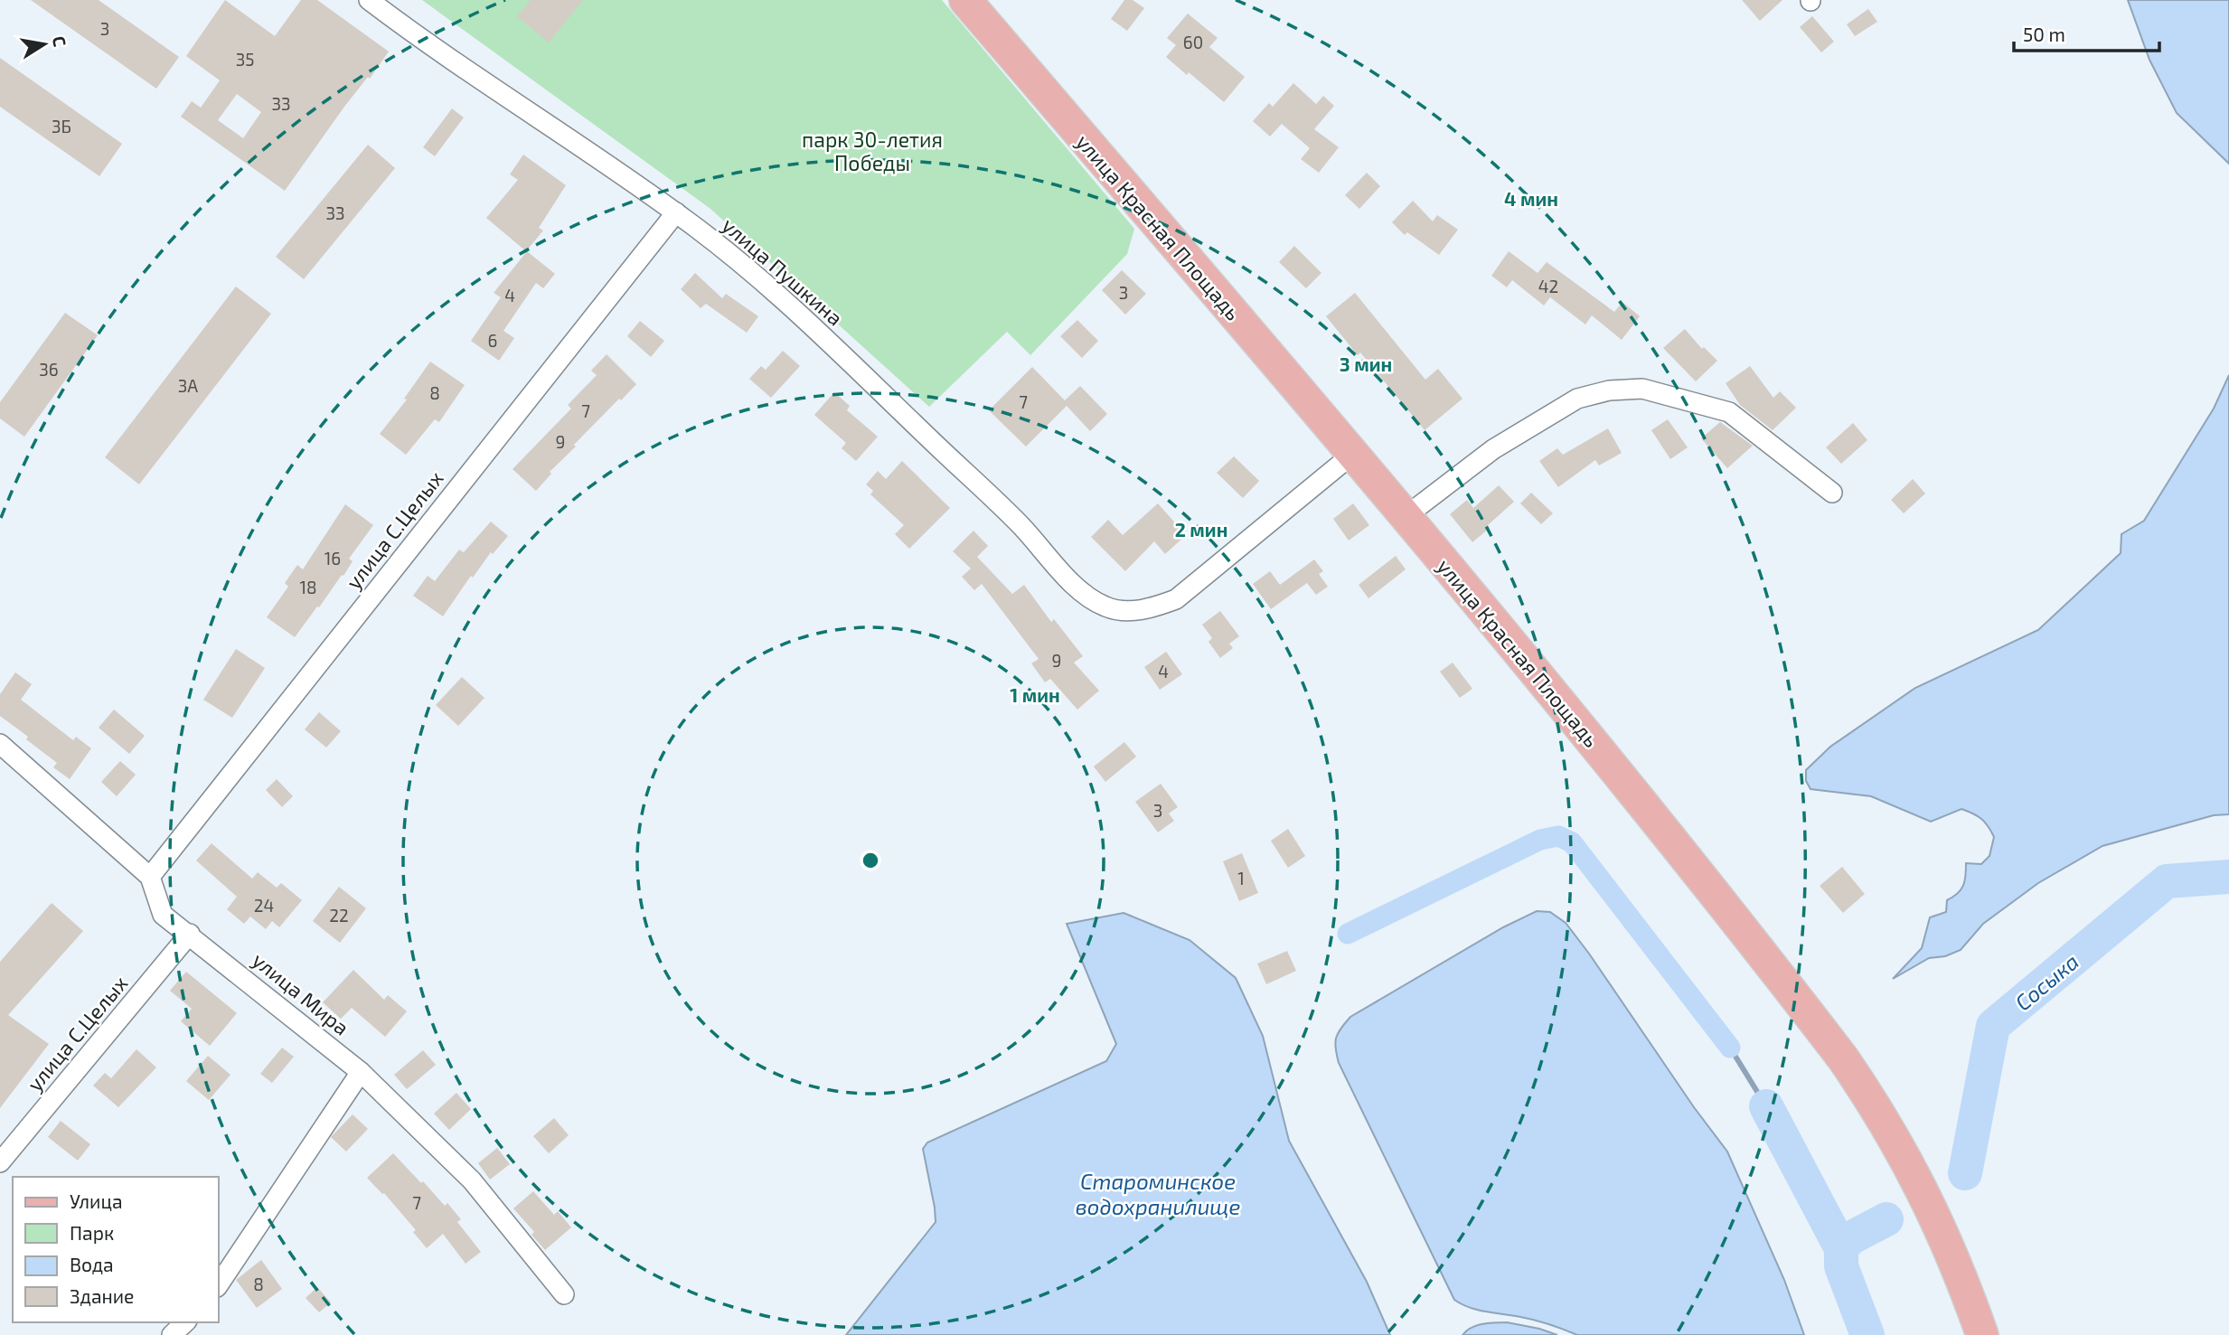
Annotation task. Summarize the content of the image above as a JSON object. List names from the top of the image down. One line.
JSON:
{"streets":{"main road":["улица Красная Площадь"],"street":["улица Пушкина","улица С.Целых","улица Мира"]},"crossings":[["улица Красная Площадь","улица Пушкина"],["улица Пушкина","улица С.Целых"],["улица С.Целых","улица Мира"]],"water":["Сосыка","Староминское водохранилище"],"parks":["парк 30-летия Победы"],"house_numbers":["3","60","35","33","3Б","33","42","3","4","6","36","3А","8","7","7","9","16","18","9","4","3","1","24","22","7","8"],"legend":["Улица","Парк","Вода","Здание"],"scale_bar":"50 m","north":"right","rings":["4 мин","3 мин","2 мин","1 мин"]}
